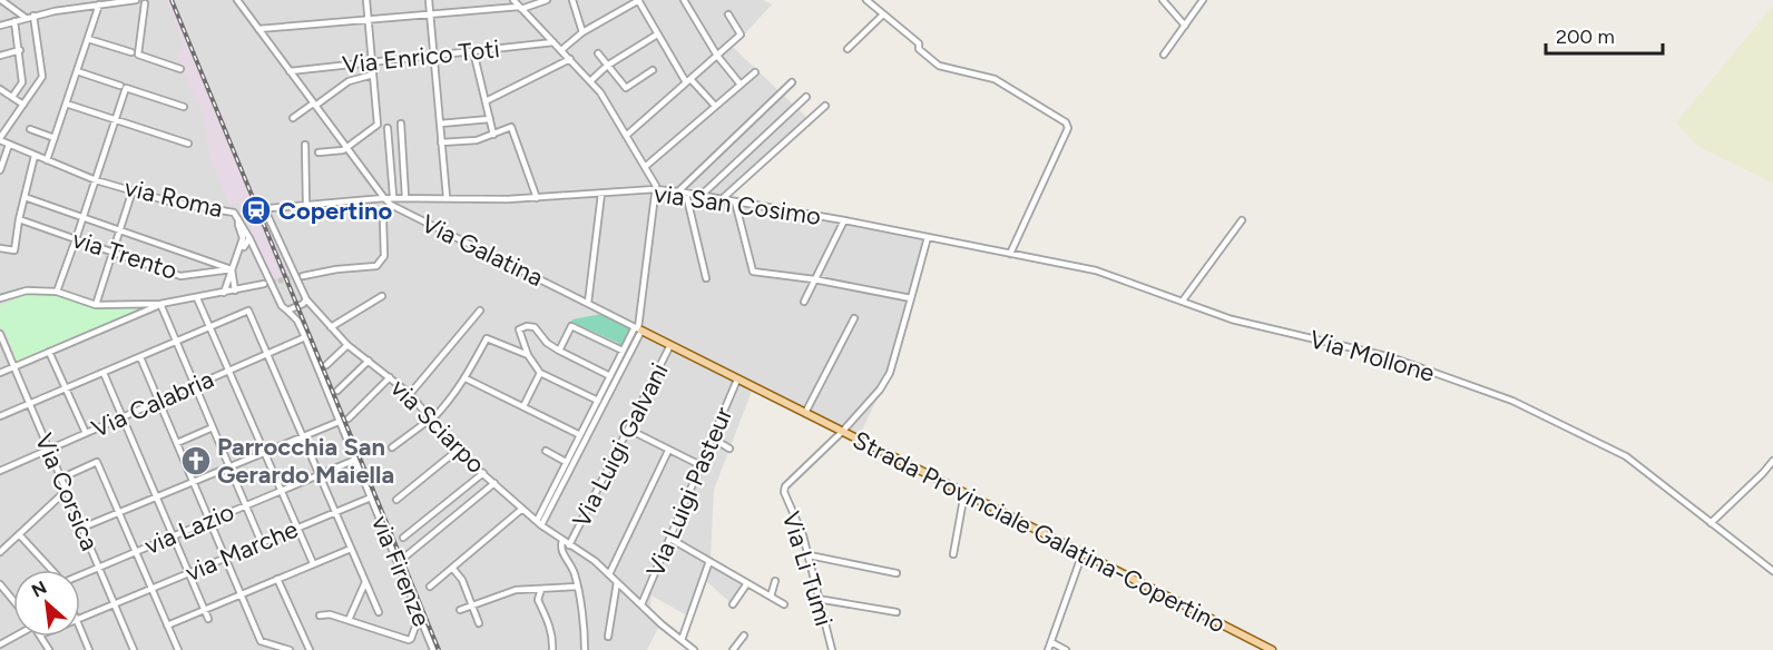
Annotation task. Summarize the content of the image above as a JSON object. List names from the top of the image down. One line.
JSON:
{"streets":{"main road":["Strada Provinciale Galatina-Copertino"],"street":["Via Enrico Toti","via Roma","via San Cosimo","Via Galatina","via Trento","Via Mollone","Via Calabria","via Sciarpo","Via Luigi Galvani","Via Corsica","Via Luigi Pasteur","via Lazio","via Marche","Via Li Tumi","via Firenze"]},"crossings":[["Via Enrico Toti","Via Galatina"],["via Roma","via Firenze"],["via San Cosimo","Via Galatina"],["via San Cosimo","Via Mollone"],["Via Galatina","Strada Provinciale Galatina-Copertino"],["Via Calabria","Via Corsica"],["Via Calabria","via Firenze"],["via Sciarpo","Via Luigi Galvani"],["via Sciarpo","Via Luigi Pasteur"],["Via Luigi Galvani","Strada Provinciale Galatina-Copertino"],["Via Corsica","via Lazio"],["Via Corsica","via Marche"],["Via Luigi Pasteur","Strada Provinciale Galatina-Copertino"],["via Lazio","via Firenze"],["Strada Provinciale Galatina-Copertino","Via Li Tumi"],["via Marche","via Firenze"]],"places":{"station":["Copertino"],"church":["Parrocchia San Gerardo Maiella"]},"scale_bar":"200 m","north":"top left"}
